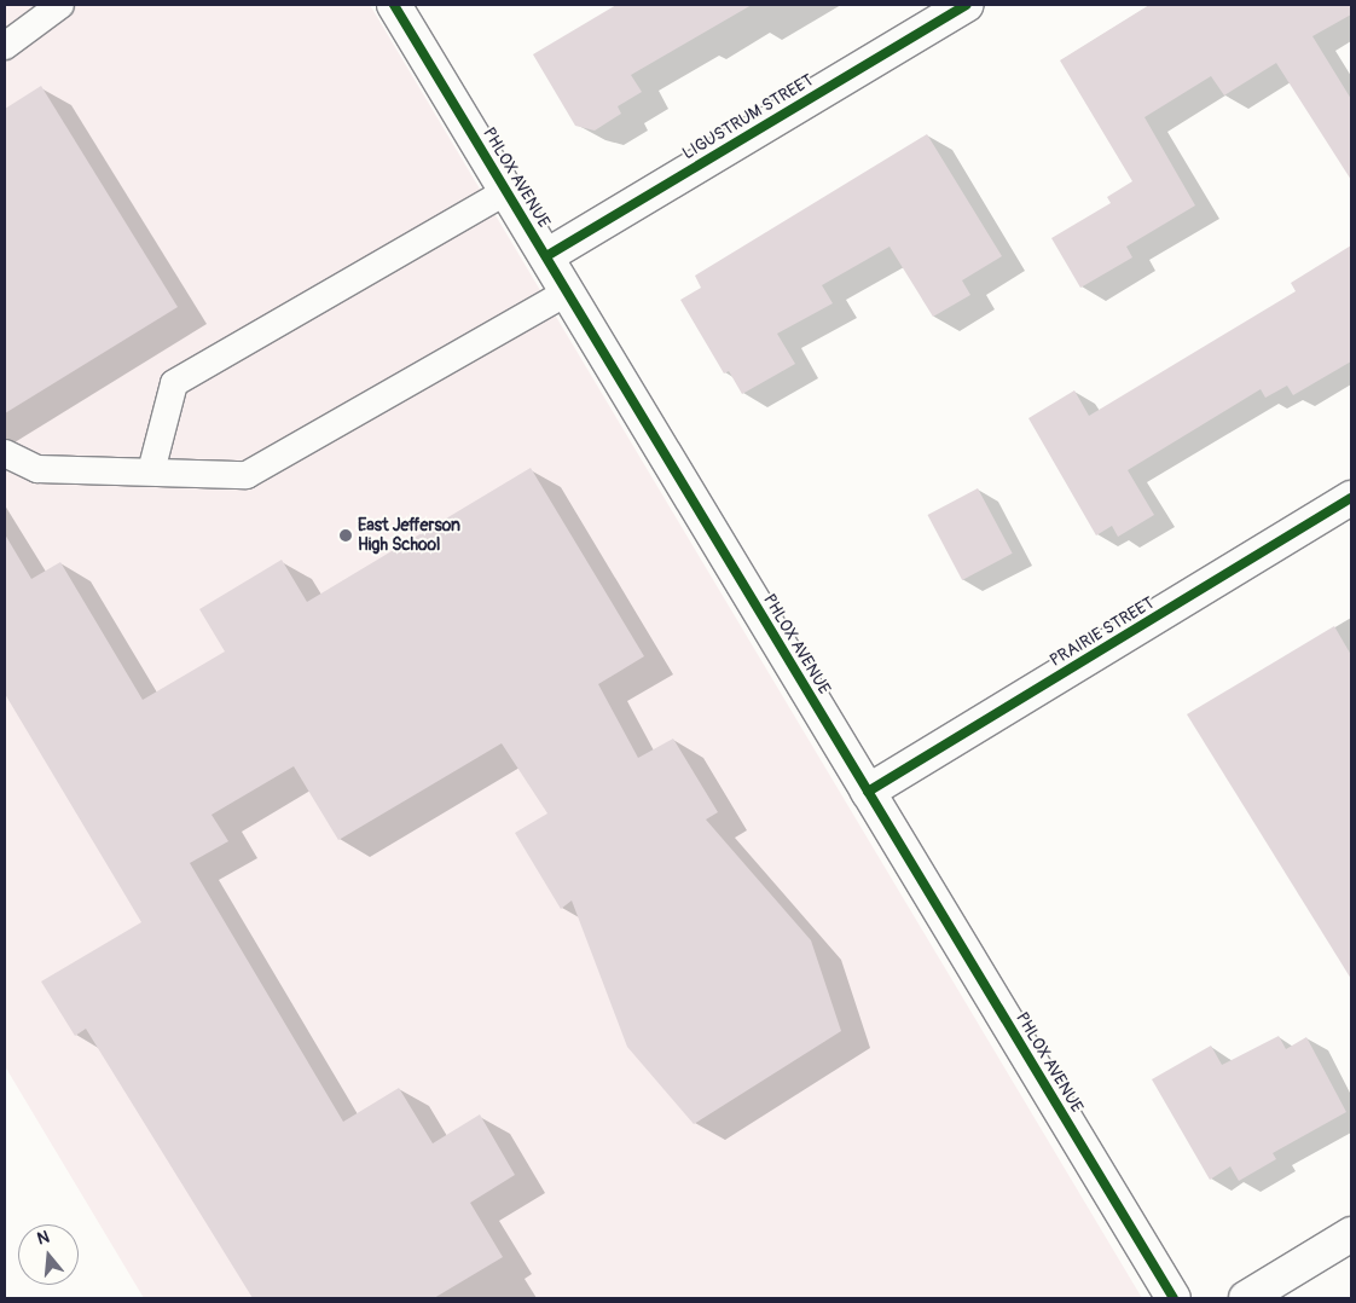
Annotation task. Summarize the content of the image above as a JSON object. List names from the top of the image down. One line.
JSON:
{"streets":{"street":["LIGUSTRUM STREET","PHLOX AVENUE","PRAIRIE STREET"]},"crossings":[["LIGUSTRUM STREET","PHLOX AVENUE"],["PHLOX AVENUE","PRAIRIE STREET"]],"places":["East Jefferson High School"],"north":"top"}
